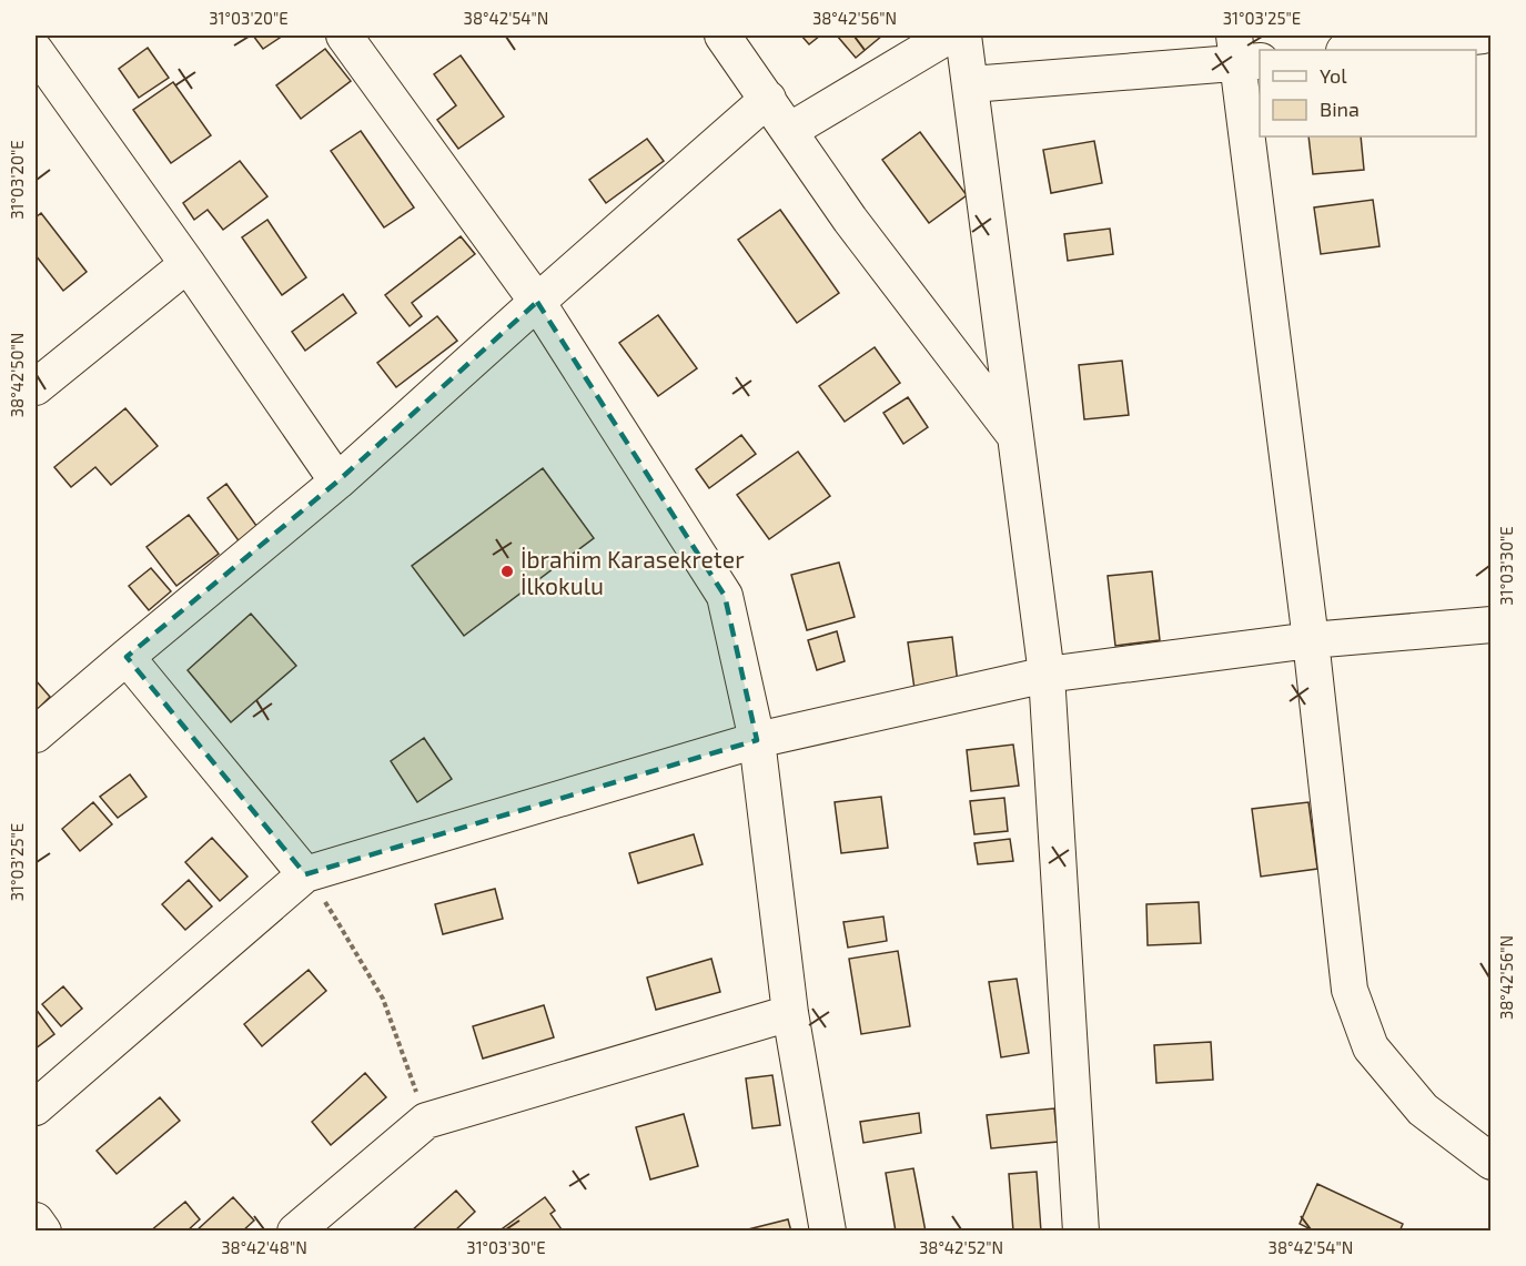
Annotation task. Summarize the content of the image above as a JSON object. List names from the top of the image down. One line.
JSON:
{"places":["İbrahim Karasekreter İlkokulu"],"legend":["Yol","Bina"],"coordinates":["31°03'20\"E","38°42'54\"N","38°42'56\"N","31°03'25\"E","38°42'50\"N","31°03'30\"E","38°42'48\"N","38°42'52\"N"]}
